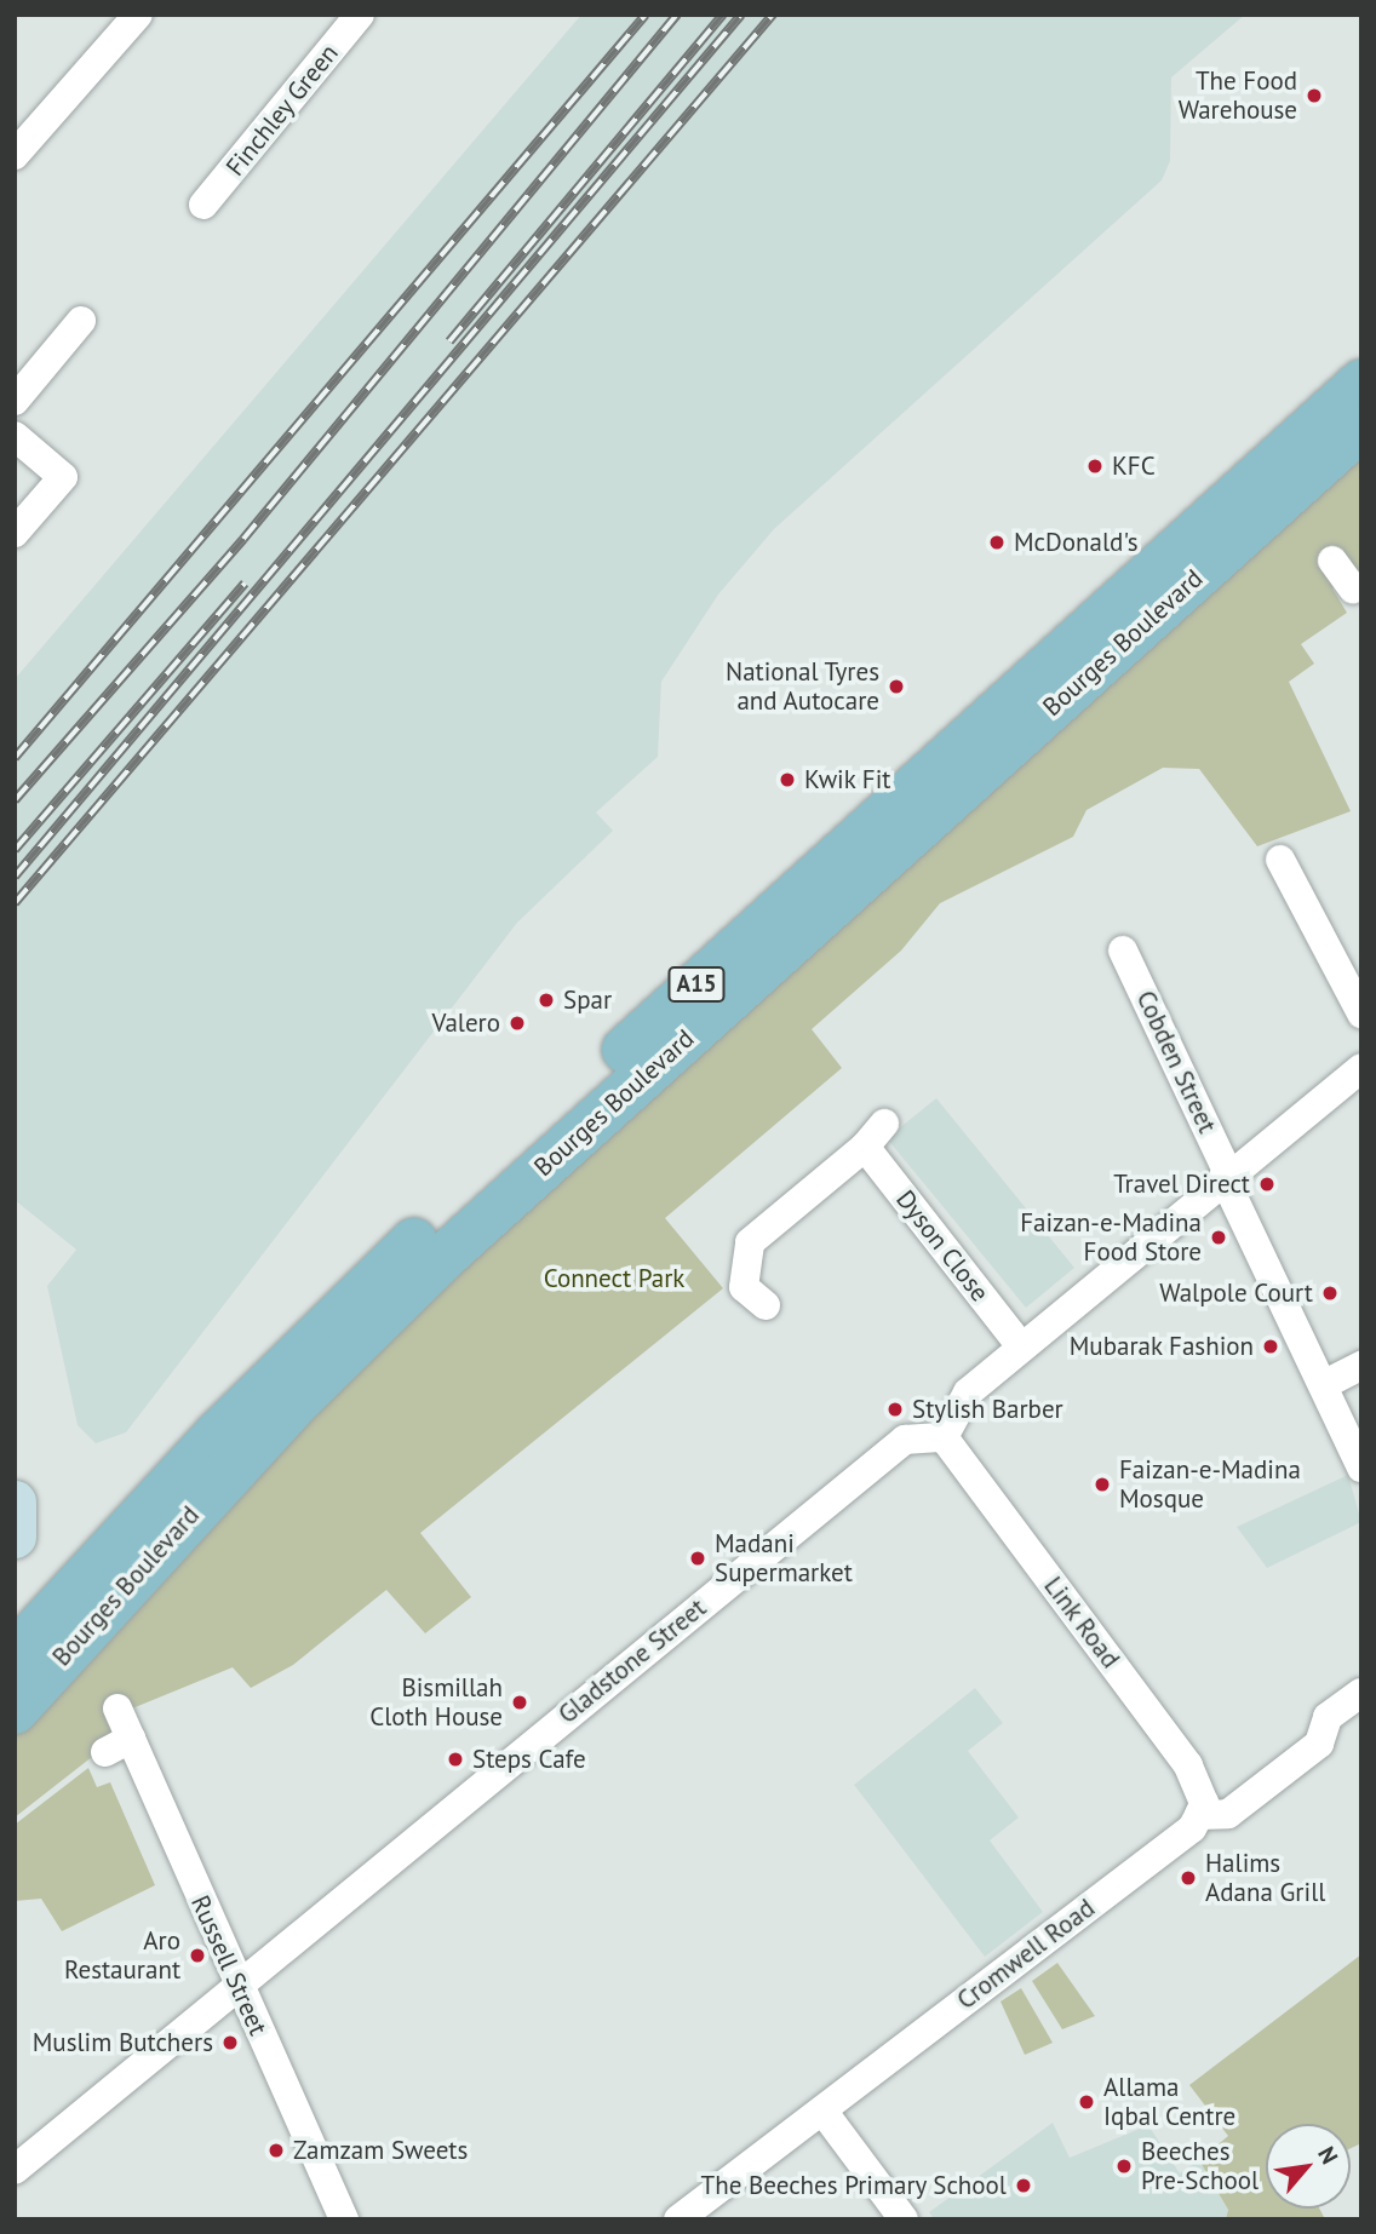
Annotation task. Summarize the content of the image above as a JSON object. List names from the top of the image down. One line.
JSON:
{"streets":{"main road":["Bourges Boulevard","A15"],"street":["Finchley Green","Cobden Street","Dyson Close","Link Road","Gladstone Street","Cromwell Road","Russell Street"]},"crossings":[["Link Road","Gladstone Street"],["Link Road","Cromwell Road"],["Gladstone Street","Russell Street"]],"parks":["Connect Park"],"places":["The Food Warehouse","KFC","McDonald's","National Tyres and Autocare","Kwik Fit","Spar","Valero","Travel Direct","Faizan-e-Madina Food Store","Walpole Court","Mubarak Fashion","Stylish Barber","Faizan-e-Madina Mosque","Madani Supermarket","Bismillah Cloth House","Steps Cafe","Halims Adana Grill","Aro Restaurant","Muslim Butchers","Allama Iqbal Centre","Zamzam Sweets","Beeches Pre-School","The Beeches Primary School"],"north":"top right"}
